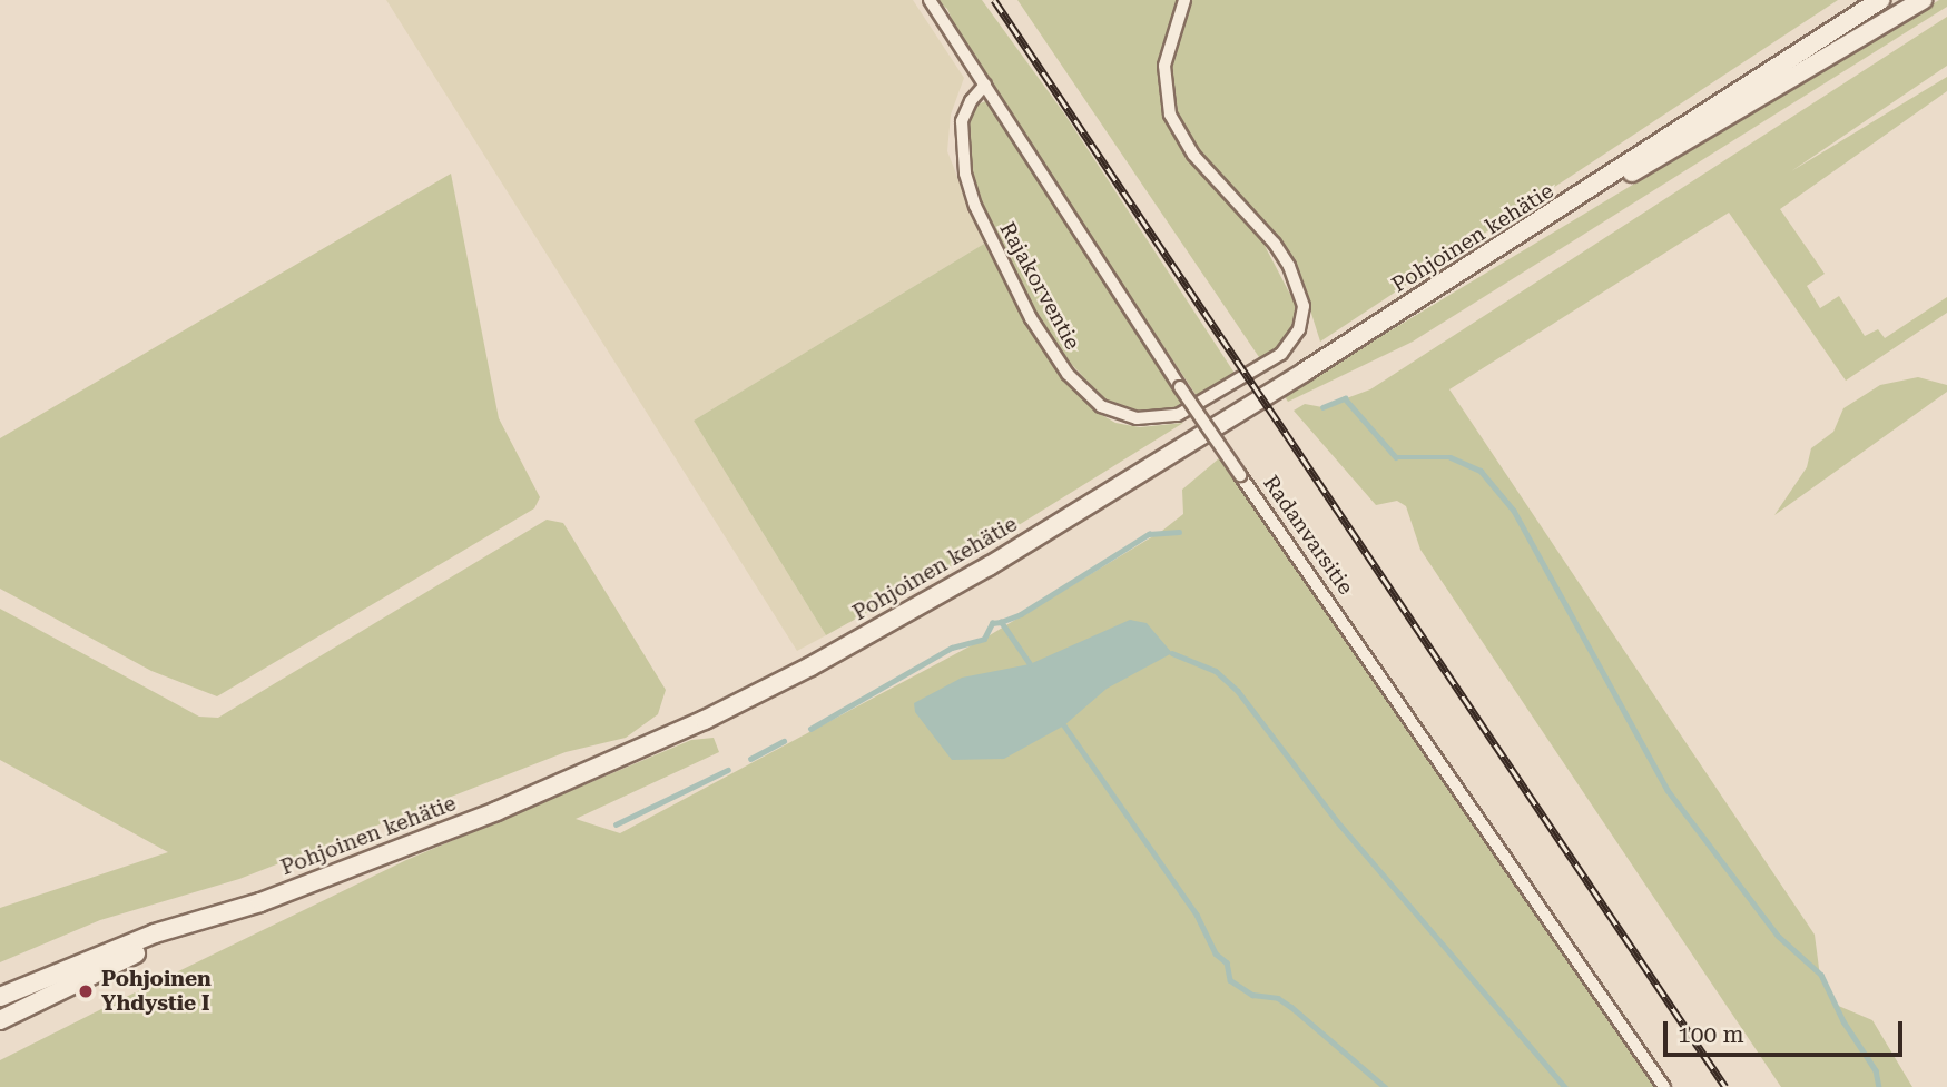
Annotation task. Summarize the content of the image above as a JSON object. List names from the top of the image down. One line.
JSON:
{"streets":{"main road":["Pohjoinen kehätie"],"street":["Rajakorventie","Radanvarsitie"]},"crossings":[["Rajakorventie","Radanvarsitie"]],"places":["Pohjoinen Yhdystie I"],"scale_bar":"100 m"}
